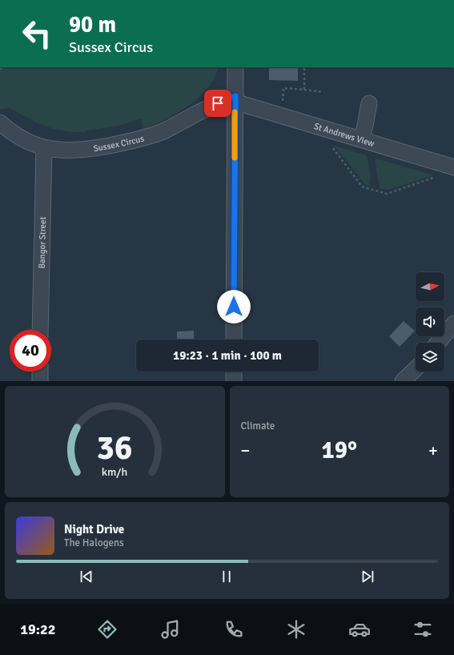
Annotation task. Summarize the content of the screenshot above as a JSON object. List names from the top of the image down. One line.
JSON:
{"streets":{"street":["St Andrews View","Sussex Circus","Bangor Street"]},"crossings":[["St Andrews View","Sussex Circus"],["Sussex Circus","Bangor Street"]],"north":"right","page":{"turn":["90 m","Sussex Circus"],"limit":"40","trip":"19:23 · 1 min · 100 m","tile":"Climate","heat":["−","19°","+"],"song":["Night Drive","The Halogens"],"tabs":"19:22","gauge":["36","km/h"]}}
